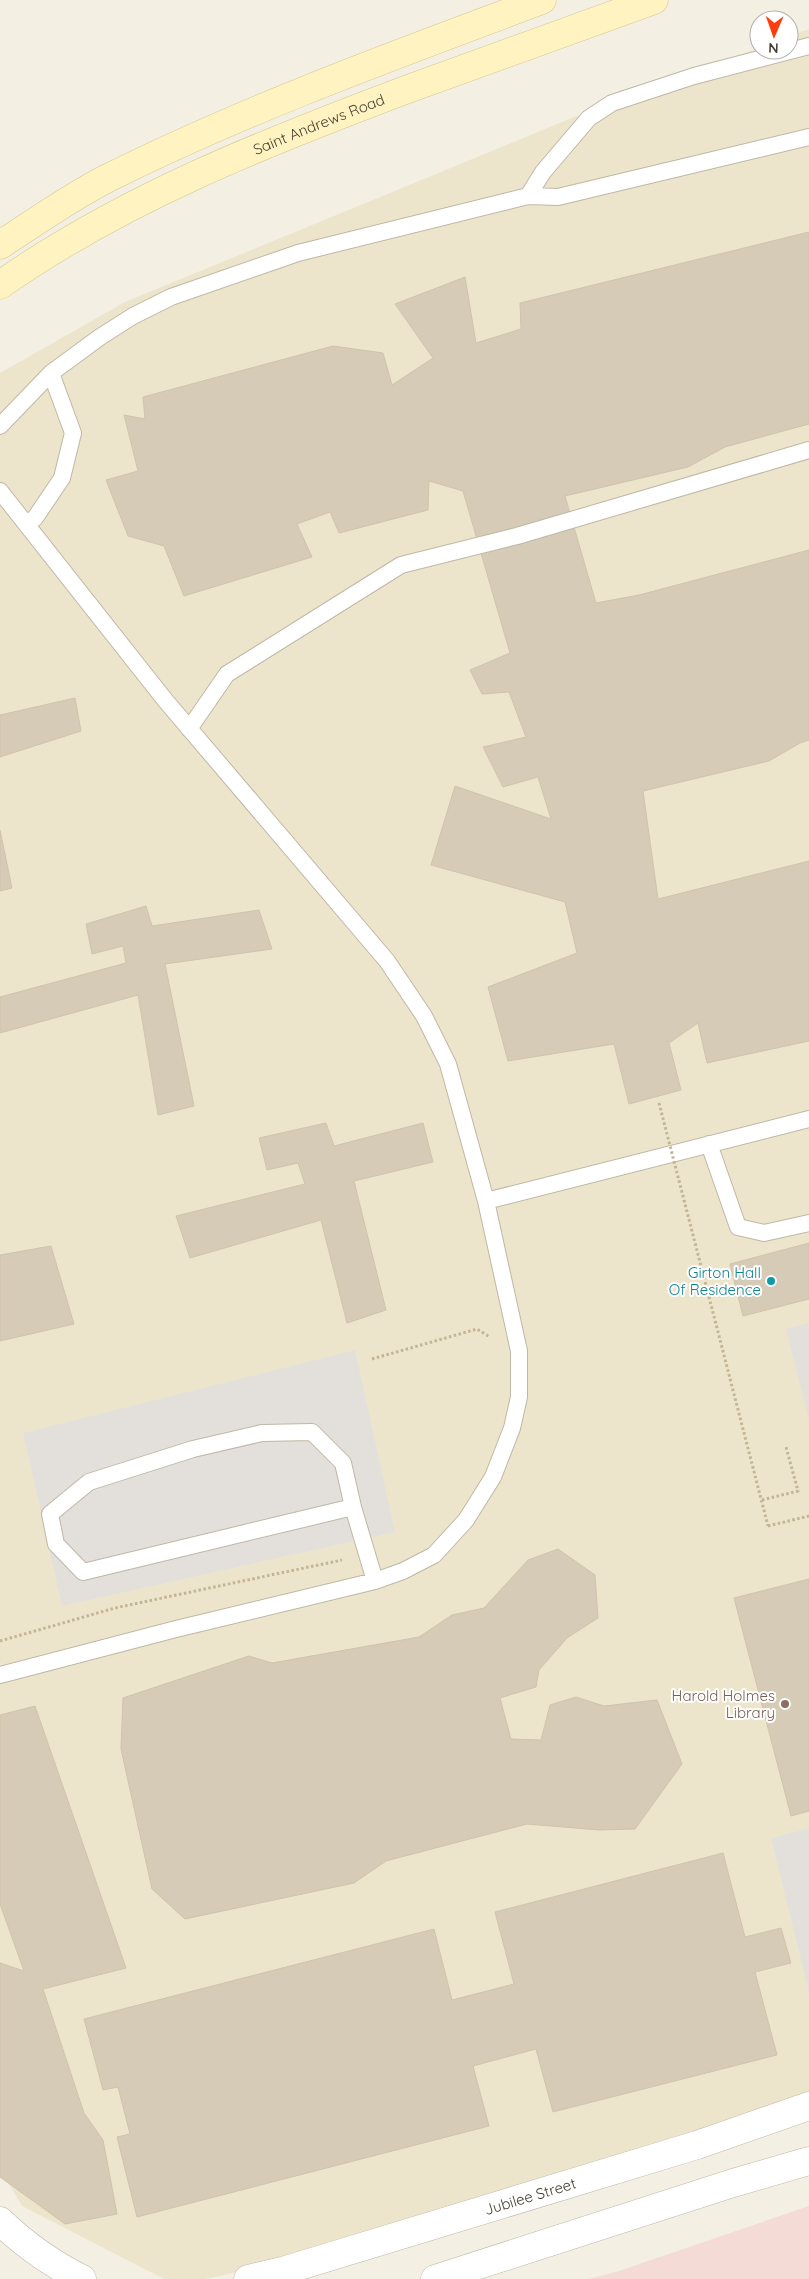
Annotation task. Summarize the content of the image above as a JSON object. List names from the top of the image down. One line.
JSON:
{"streets":{"main road":["Saint Andrews Road"],"street":["Jubilee Street"]},"places":["Girton Hall Of Residence","Harold Holmes Library"],"north":"bottom"}
